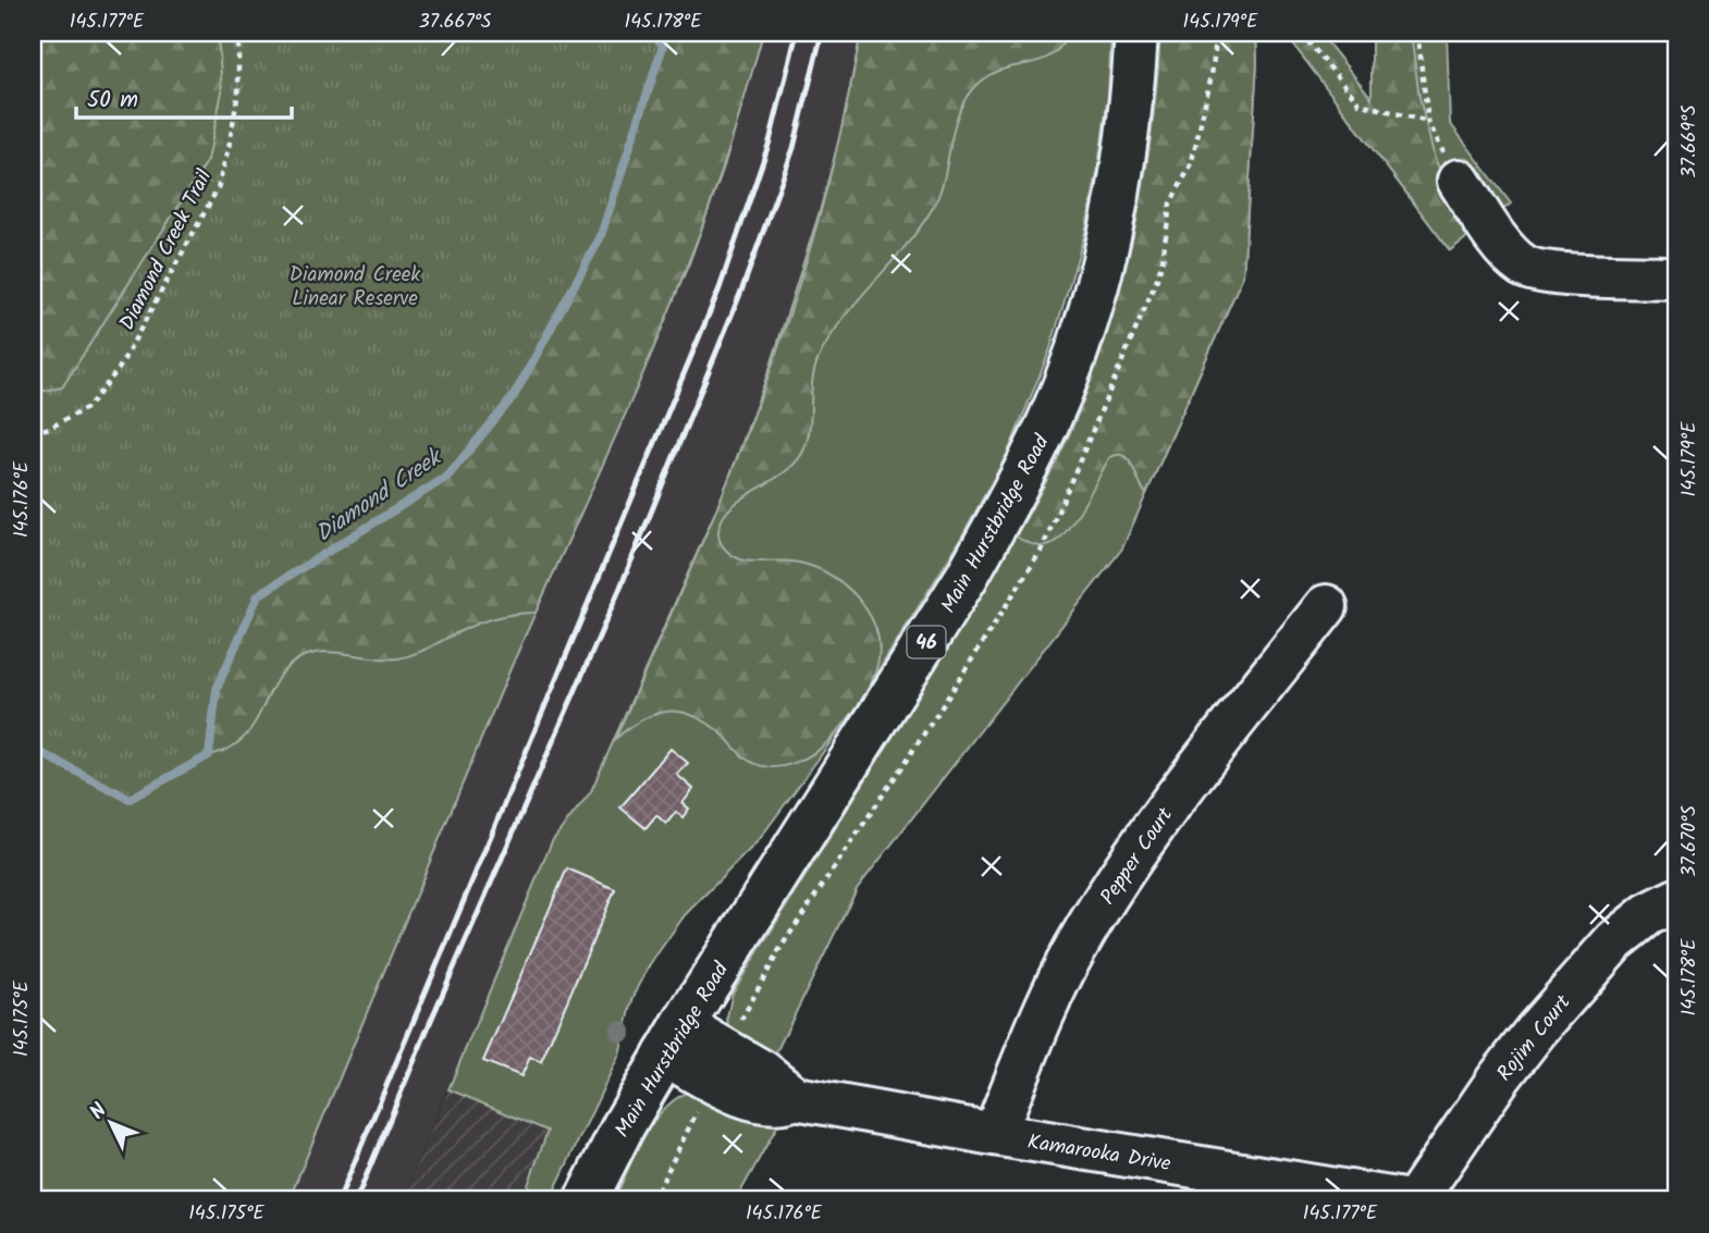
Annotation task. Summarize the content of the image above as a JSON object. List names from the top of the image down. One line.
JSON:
{"streets":{"street":["Main Hurstbridge Road","46","Pepper Court","Rojim Court","Kamarooka Drive"],"path":["Diamond Creek Trail"]},"crossings":[["Main Hurstbridge Road","Kamarooka Drive"],["Pepper Court","Kamarooka Drive"]],"water":["Diamond Creek"],"parks":["Diamond Creek Linear Reserve"],"scale_bar":"50 m","north":"top left","coordinates":["145.177°E","37.667°S","145.178°E","145.179°E","37.669°S","145.176°E","37.670°S","145.175°E"]}
